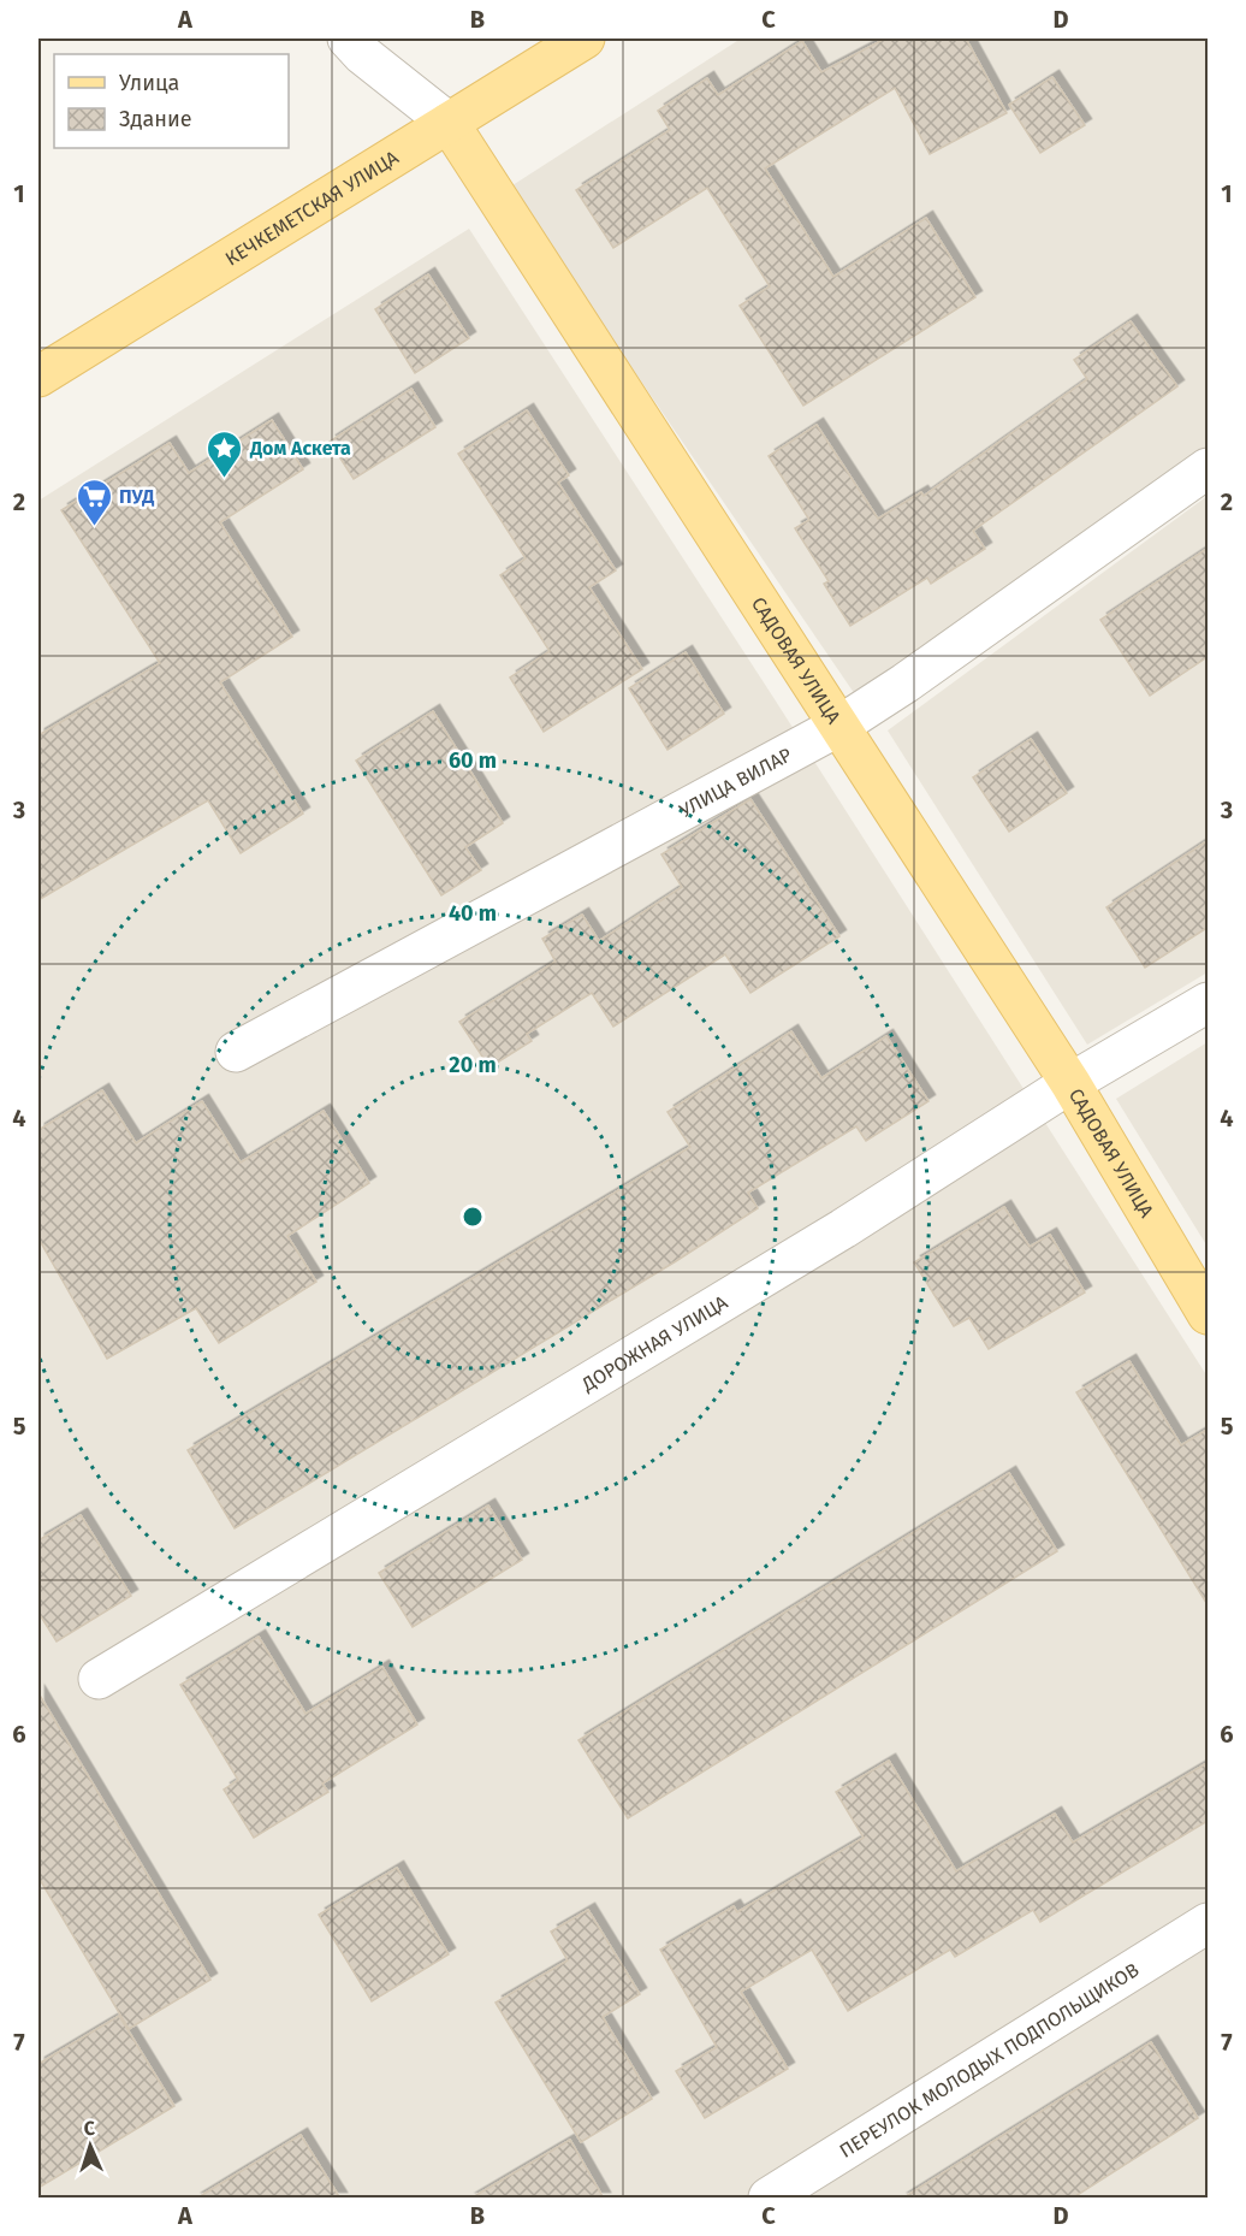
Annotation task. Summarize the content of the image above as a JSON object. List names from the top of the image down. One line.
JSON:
{"streets":{"main road":["КЕЧКЕМЕТСКАЯ УЛИЦА","САДОВАЯ УЛИЦА"],"street":["УЛИЦА ВИЛАР","ДОРОЖНАЯ УЛИЦА","ПЕРЕУЛОК МОЛОДЫХ ПОДПОЛЬЩИКОВ"]},"crossings":[["КЕЧКЕМЕТСКАЯ УЛИЦА","САДОВАЯ УЛИЦА"],["САДОВАЯ УЛИЦА","УЛИЦА ВИЛАР"],["САДОВАЯ УЛИЦА","ДОРОЖНАЯ УЛИЦА"]],"places":{"place":["Дом Аскета"],"supermarket":["ПУД"]},"legend":["Улица","Здание"],"north":"top","grid":{"columns":["A","B","C","D"],"rows":["1","2","3","4","5","6","7"]},"rings":["60 m","40 m","20 m"]}
